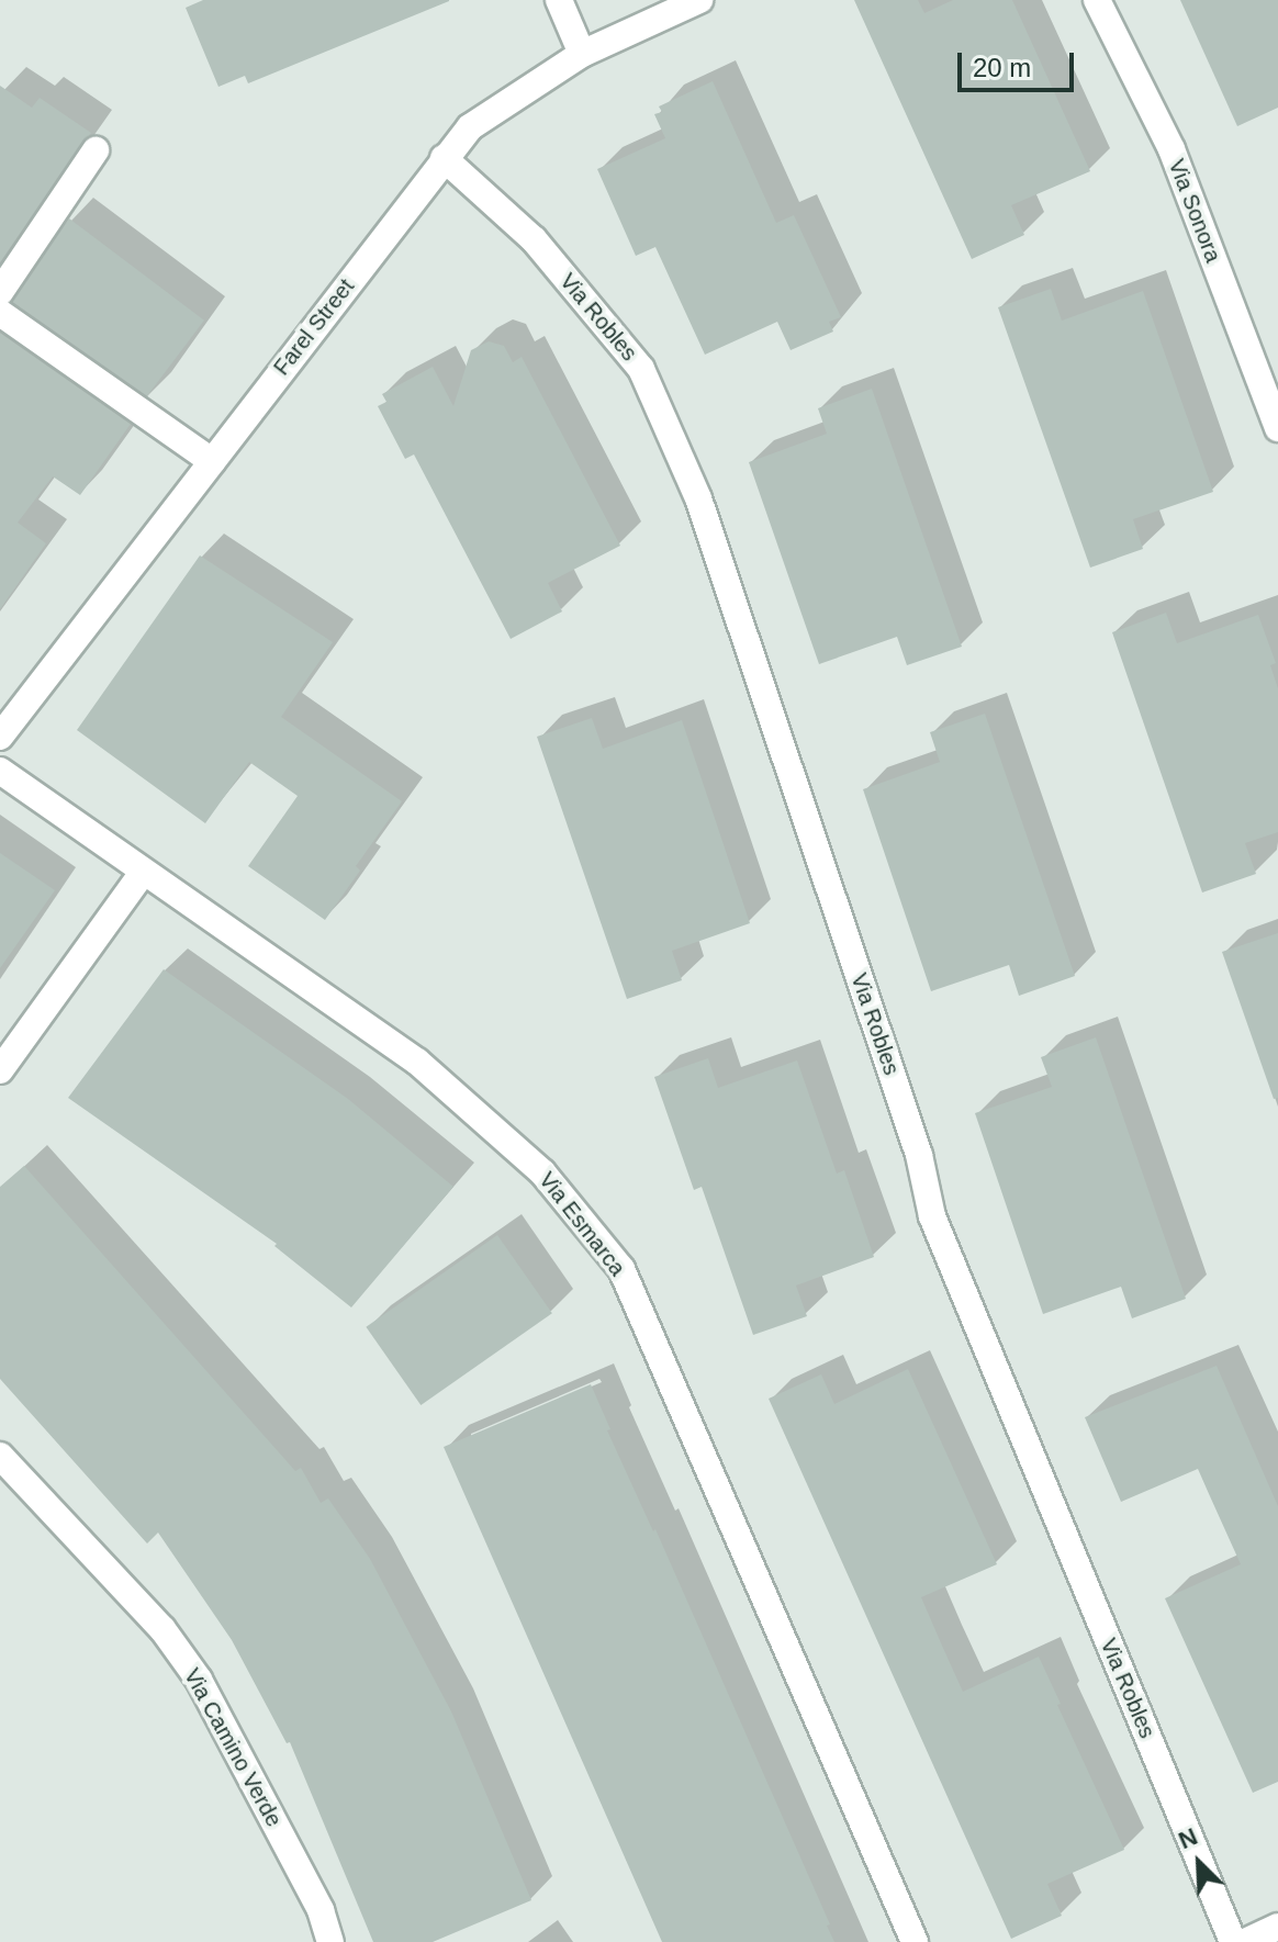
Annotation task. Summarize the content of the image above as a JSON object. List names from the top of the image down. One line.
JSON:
{"streets":{"street":["Via Sonora","Via Robles","Farel Street","Via Esmarca","Via Camino Verde"]},"crossings":[["Via Robles","Farel Street"]],"scale_bar":"20 m","north":"top left"}
